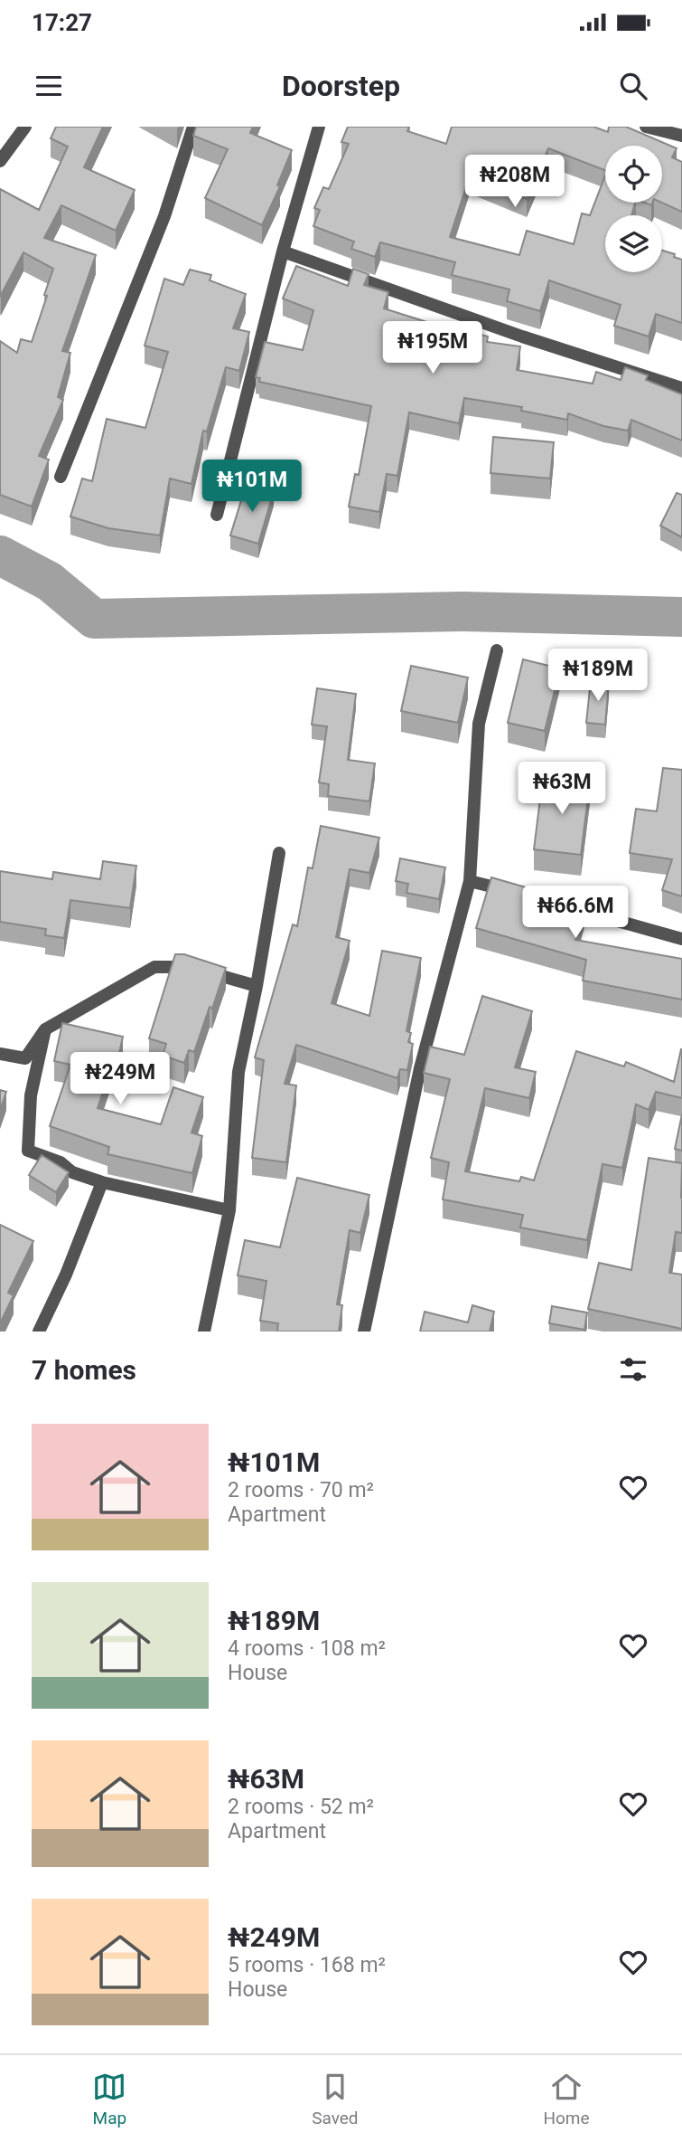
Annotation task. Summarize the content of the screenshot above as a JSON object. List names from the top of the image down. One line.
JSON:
{"page":{"status":"17:27","header":"Doorstep","price":["₦208M","₦195M","₦101M","₦189M","₦63M","₦66.6M","₦249M"],"heading":"7 homes","list":[{"name":"₦101M","note":"2 rooms · 70 m² · Apartment"},{"name":"₦189M","note":"4 rooms · 108 m² · House"},{"name":"₦63M","note":"2 rooms · 52 m² · Apartment"},{"name":"₦249M","note":"5 rooms · 168 m² · House"}],"tabs":["Map","Saved","Home"]}}
